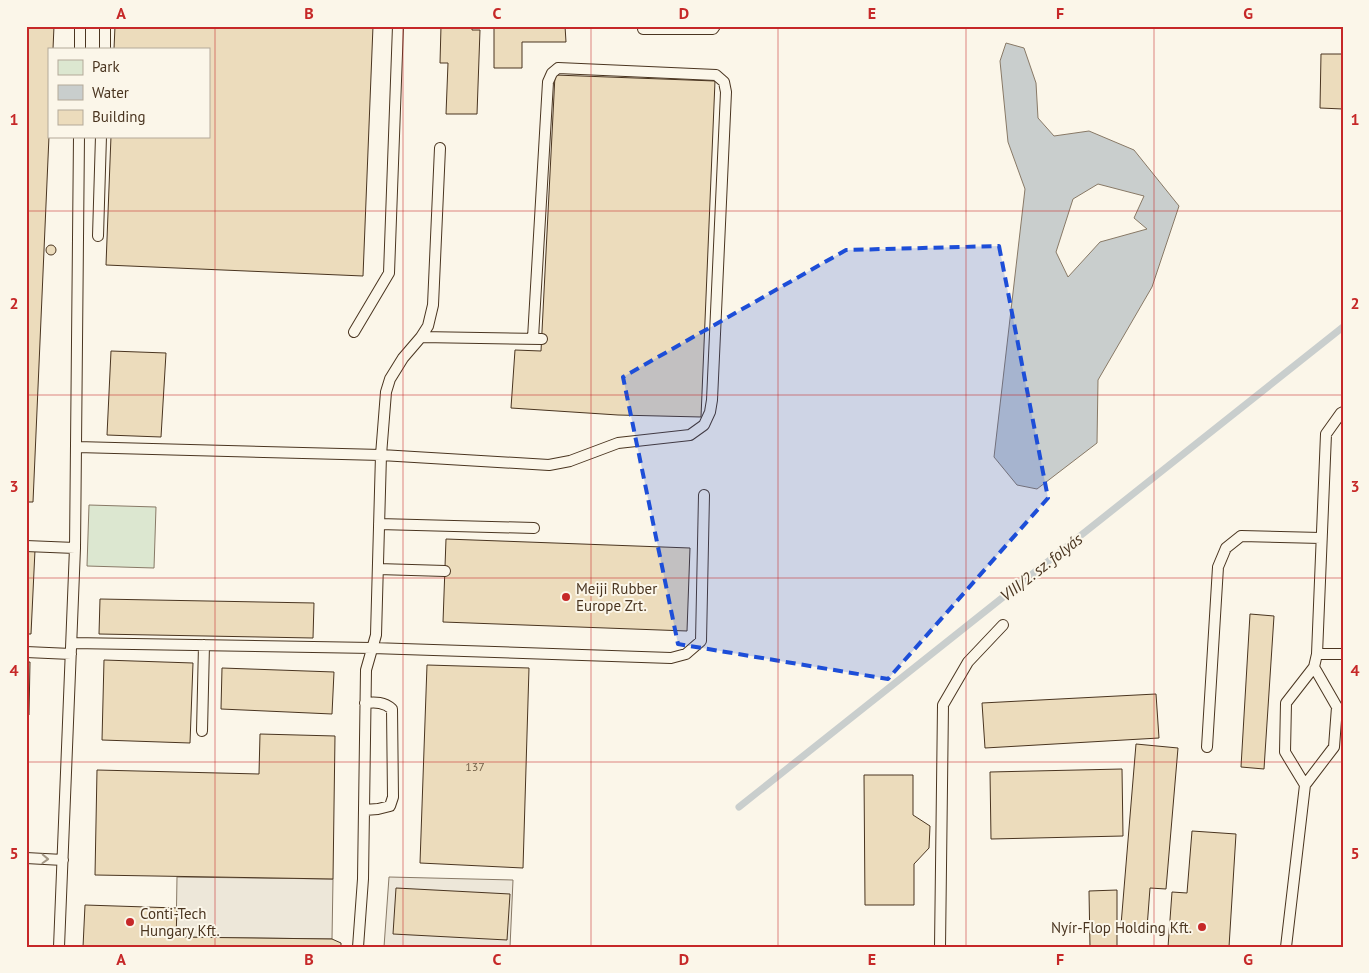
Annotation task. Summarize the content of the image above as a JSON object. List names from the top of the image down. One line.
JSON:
{"water":["VIII/2. sz. folyás"],"places":["Meiji Rubber Europe Zrt.","Conti-Tech Hungary Kft.","Nyír-Flop Holding Kft."],"house_numbers":["137"],"legend":["Park","Water","Building"],"grid":{"columns":["A","B","C","D","E","F","G"],"rows":["1","2","3","4","5"]}}
